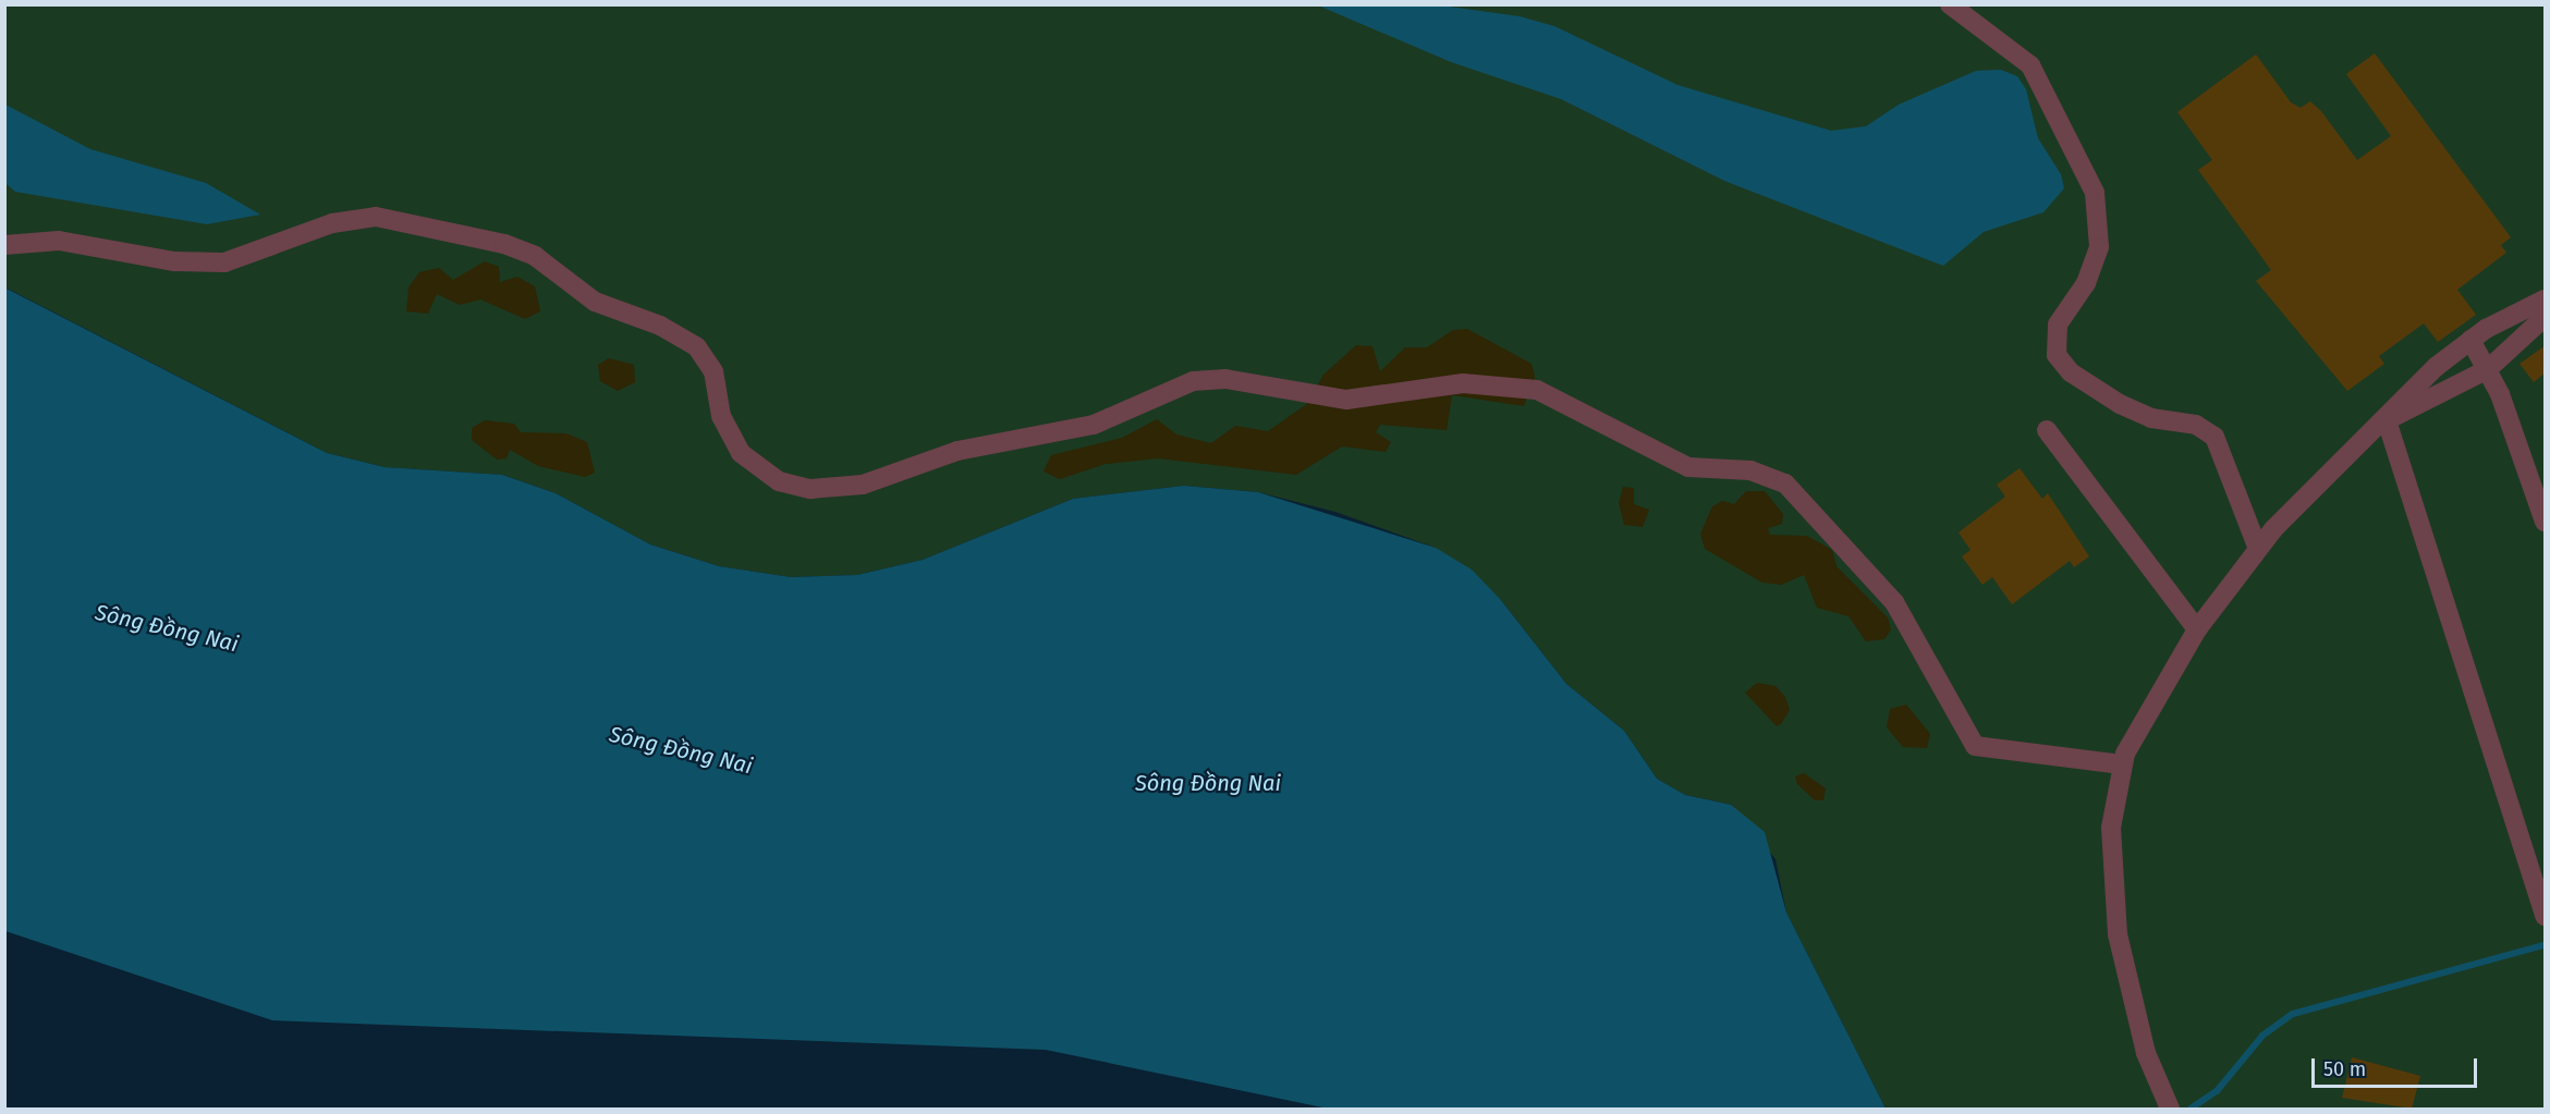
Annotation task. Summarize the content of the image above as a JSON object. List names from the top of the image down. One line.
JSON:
{"water":["Sông Đồng Nai"],"scale_bar":"50 m"}
